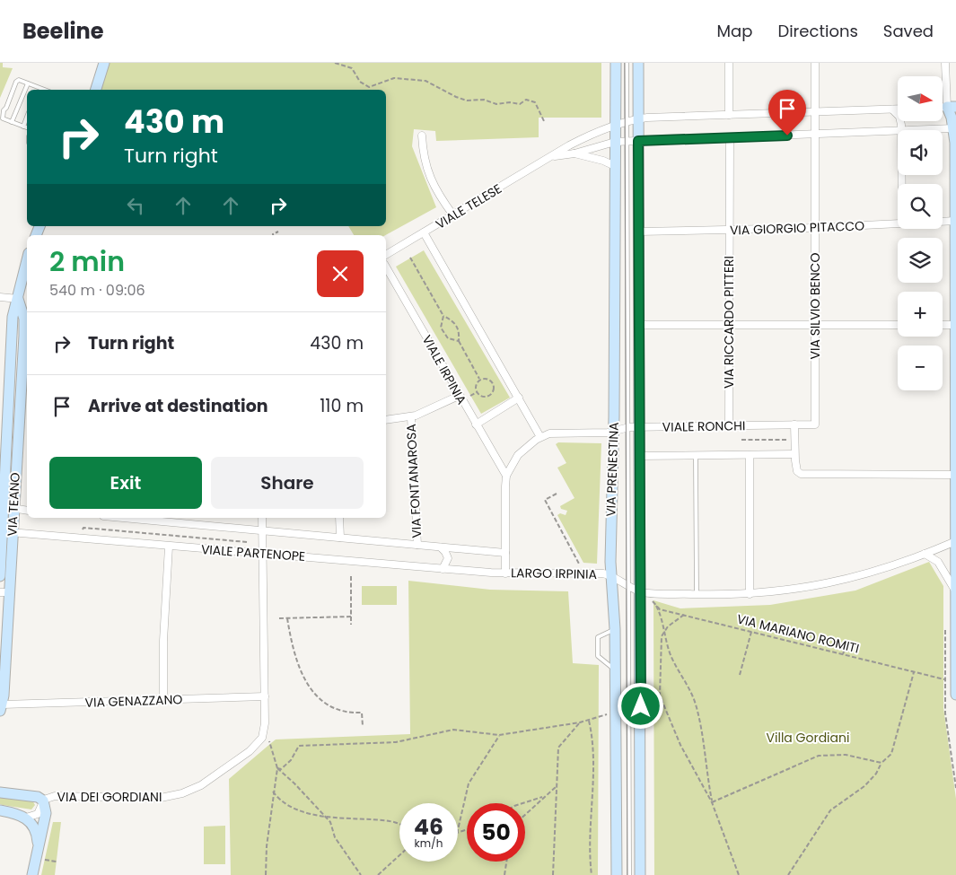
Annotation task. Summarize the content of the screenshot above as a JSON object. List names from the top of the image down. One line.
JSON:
{"streets":{"main road":["VIA PRENESTINA","VIA TEANO","VIA DEI GORDIANI"],"street":["VIALE TELESE","VIA GIORGIO PITACCO","VIA SILVIO BENCO","VIA RICCARDO PITTERI","VIALE IRPINIA","VIALE RONCHI","VIA FONTANAROSA","VIALE PARTENOPE","LARGO IRPINIA","VIA GENAZZANO"],"path":["VIA MARIANO ROMITI"]},"crossings":[["VIALE TELESE","VIA SILVIO BENCO"],["VIALE TELESE","VIA PRENESTINA"],["VIA GIORGIO PITACCO","VIA SILVIO BENCO"],["VIA GIORGIO PITACCO","VIA RICCARDO PITTERI"],["VIA GIORGIO PITACCO","VIA PRENESTINA"],["VIA SILVIO BENCO","VIALE RONCHI"],["VIA RICCARDO PITTERI","VIALE RONCHI"],["VIALE IRPINIA","LARGO IRPINIA"],["VIALE RONCHI","VIA PRENESTINA"],["VIA PRENESTINA","LARGO IRPINIA"],["VIA FONTANAROSA","VIALE PARTENOPE"],["VIA TEANO","VIALE PARTENOPE"],["VIA TEANO","VIA GENAZZANO"],["VIALE PARTENOPE","LARGO IRPINIA"],["VIALE PARTENOPE","VIA DEI GORDIANI"],["VIA GENAZZANO","VIA DEI GORDIANI"]],"parks":["Villa Gordiani"],"north":"right","page":{"header":"Beeline","nav":["Map","Directions","Saved"],"map_buttons":["+","−"],"turn":["430 m","Turn right"],"heading":["2 min","540 m · 09:06"],"list":[{"name":"Turn right","value":"430 m"},{"name":"Arrive at destination","value":"110 m"}],"buttons":["Exit","Share"],"speed":"46 km/h","limit":"50"}}
